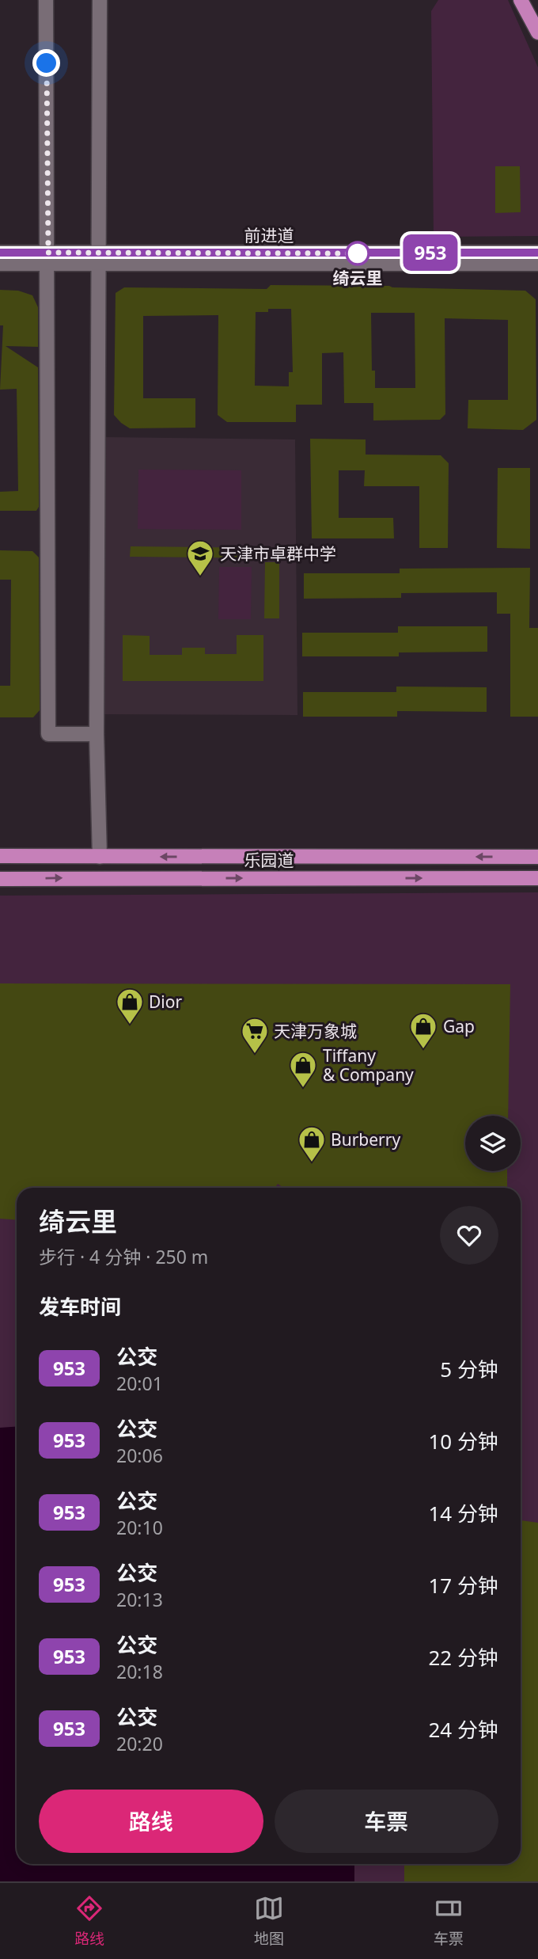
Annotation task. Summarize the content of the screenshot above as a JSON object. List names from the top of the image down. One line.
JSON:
{"streets":{"main road":["乐园道"],"street":["前进道"]},"places":{"other":["绮云里"],"school or university":["天津市卓群中学"],"shop":["Dior","Gap","Tiffany & Company","Burberry"],"supermarket":["天津万象城"]},"lines":["bus line 953"],"page":{"on_map":"953","heading":[["绮云里","步行 · 4 分钟 · 250 m"],"发车时间"],"list":[{"mark":"953","name":"公交","note":"20:01","value":"5 分钟"},{"mark":"953","name":"公交","note":"20:06","value":"10 分钟"},{"mark":"953","name":"公交","note":"20:10","value":"14 分钟"},{"mark":"953","name":"公交","note":"20:13","value":"17 分钟"},{"mark":"953","name":"公交","note":"20:18","value":"22 分钟"},{"mark":"953","name":"公交","note":"20:20","value":"24 分钟"}],"buttons":["路线","车票"],"tabs":["路线","地图","车票"]}}
